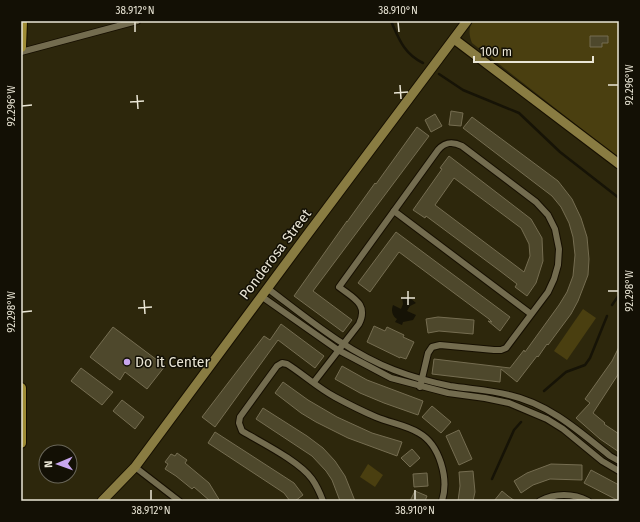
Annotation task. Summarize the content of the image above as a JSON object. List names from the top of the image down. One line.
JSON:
{"streets":{"street":["Ponderosa Street"]},"places":["Do it Center"],"scale_bar":"100 m","north":"left","coordinates":["38.912°N","38.910°N","92.296°W","92.298°W"]}
